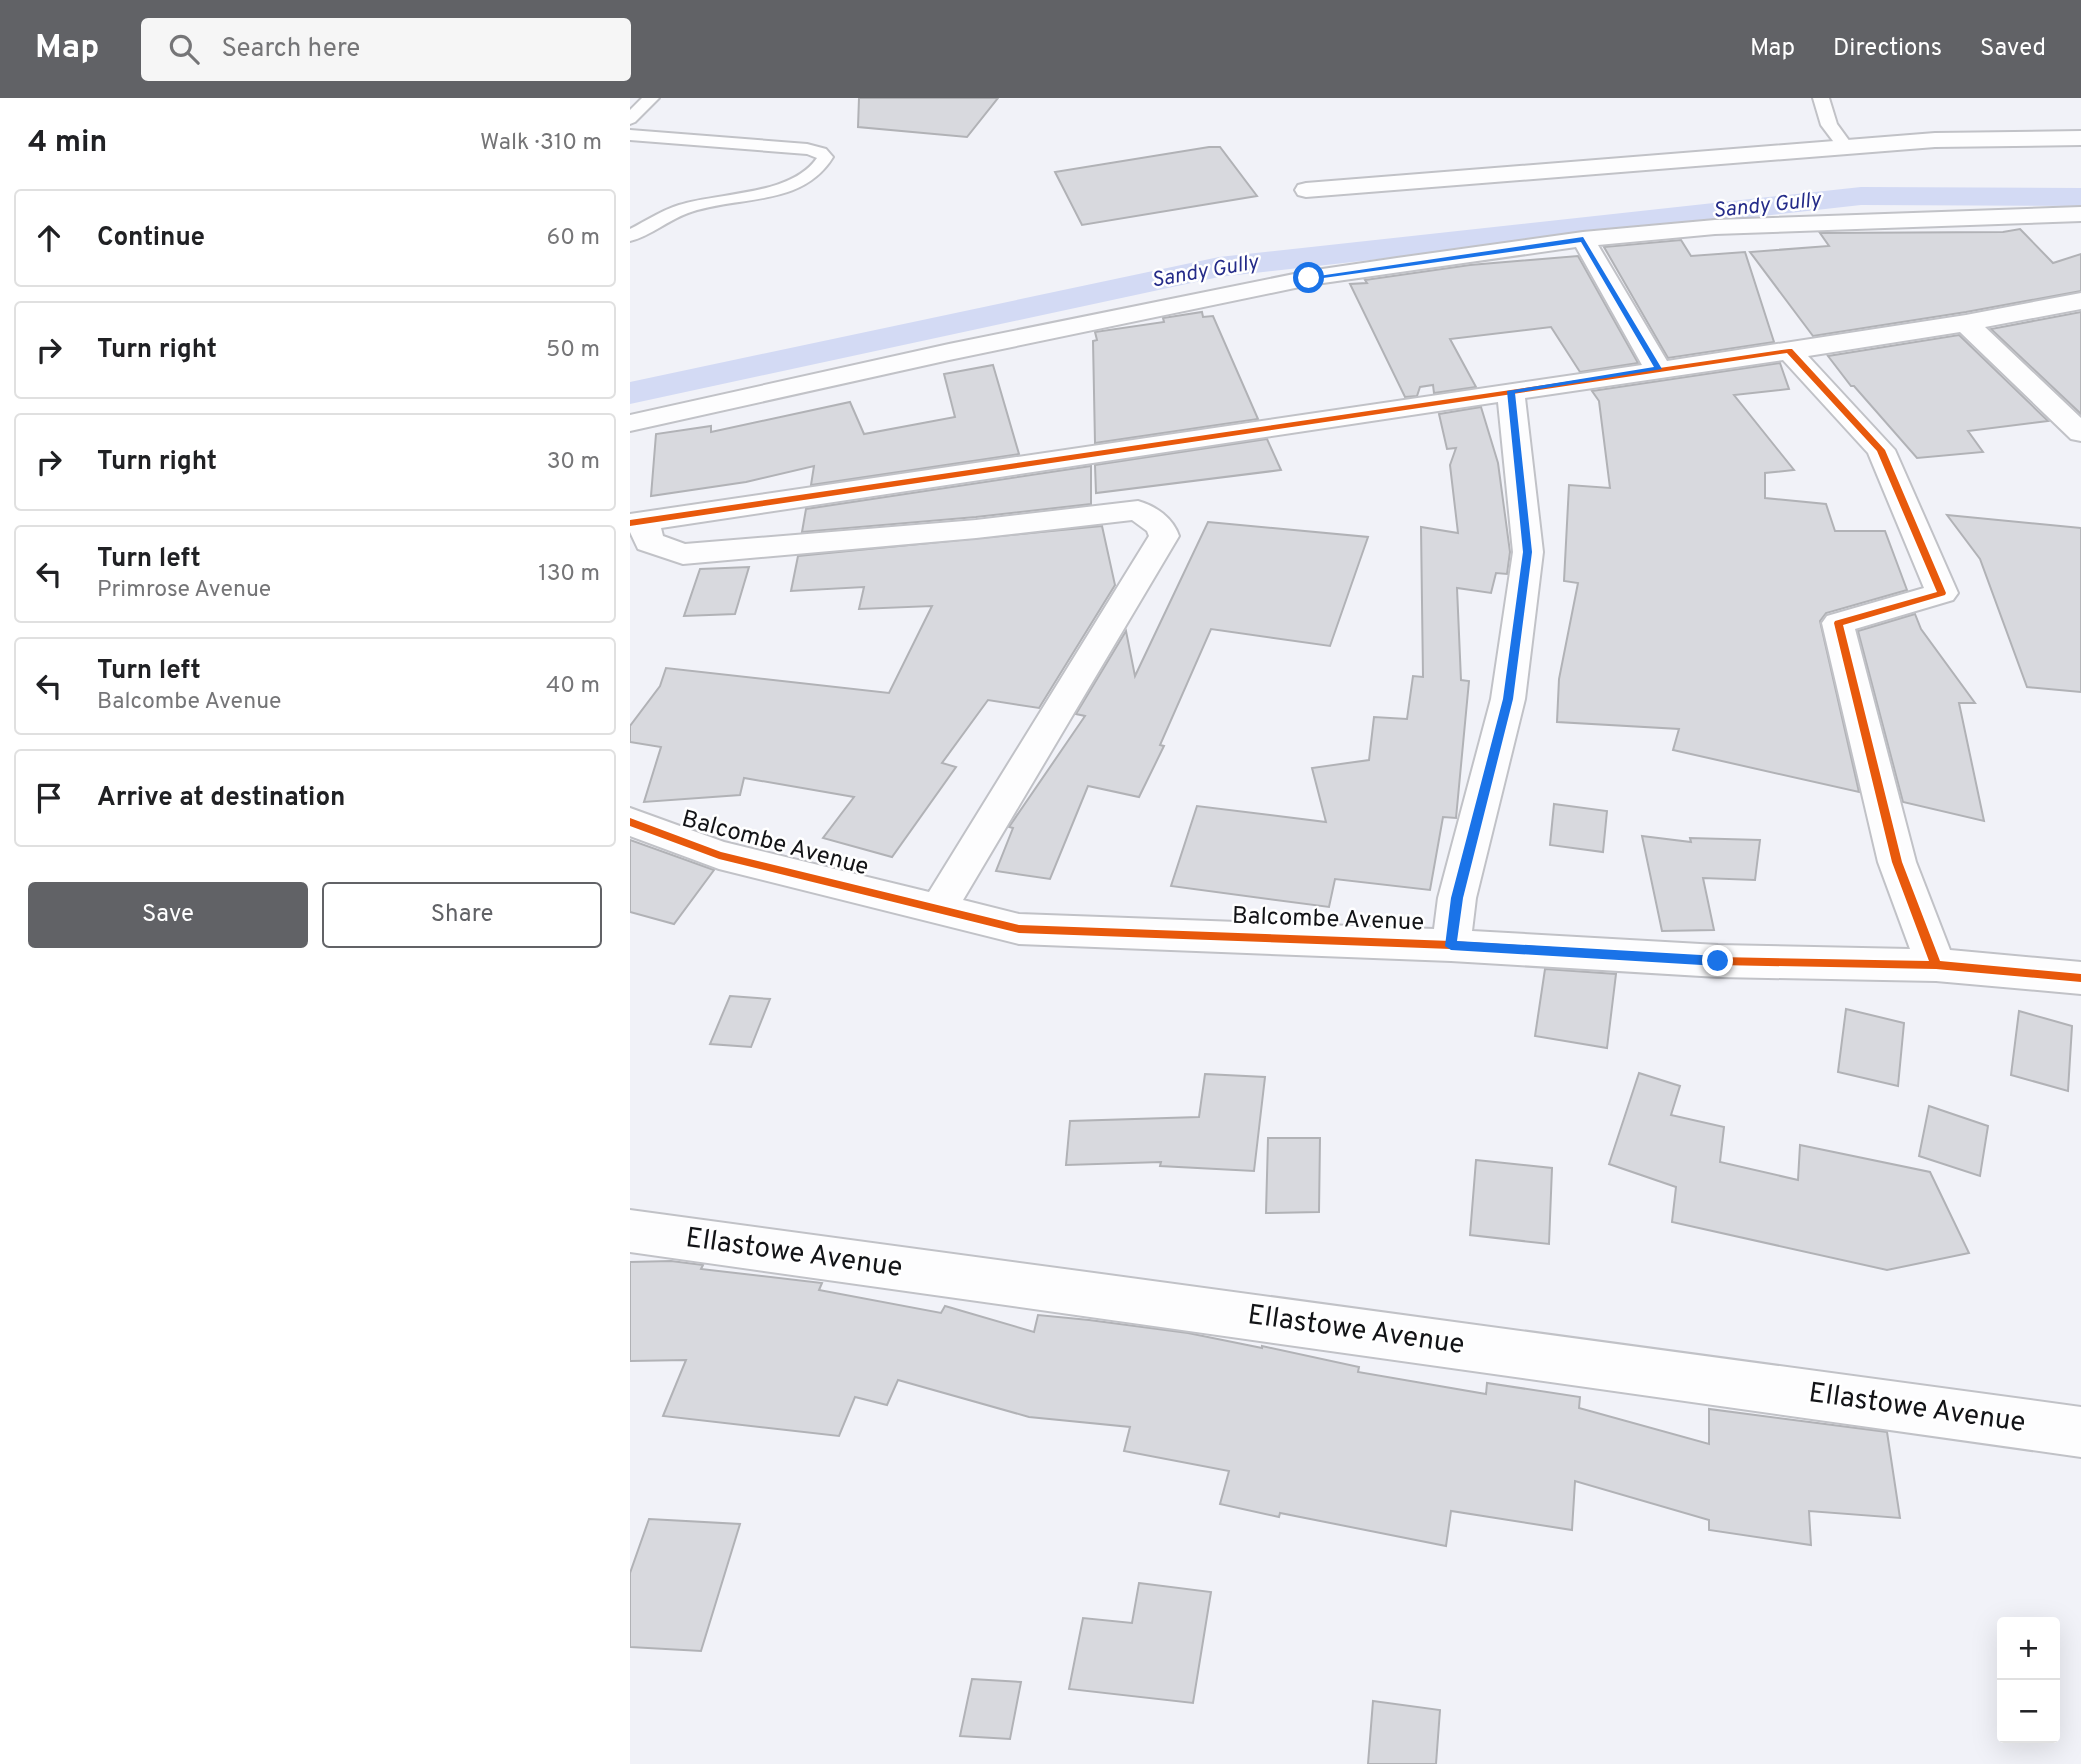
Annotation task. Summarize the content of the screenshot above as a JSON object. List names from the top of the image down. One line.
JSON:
{"streets":{"street":["Balcombe Avenue","Ellastowe Avenue"]},"water":["Sandy Gully"],"page":{"header":"Map","search":"Search here","nav":["Map","Directions","Saved"],"heading":["4 min","Walk · 310 m"],"list":[["Continue","60 m"],["Turn right","50 m"],["Turn right","30 m"],["Turn left","Primrose Avenue","130 m"],["Turn left","Balcombe Avenue","40 m"],"Arrive at destination"],"buttons":["Save","Share"],"map_buttons":["+","−"]}}
